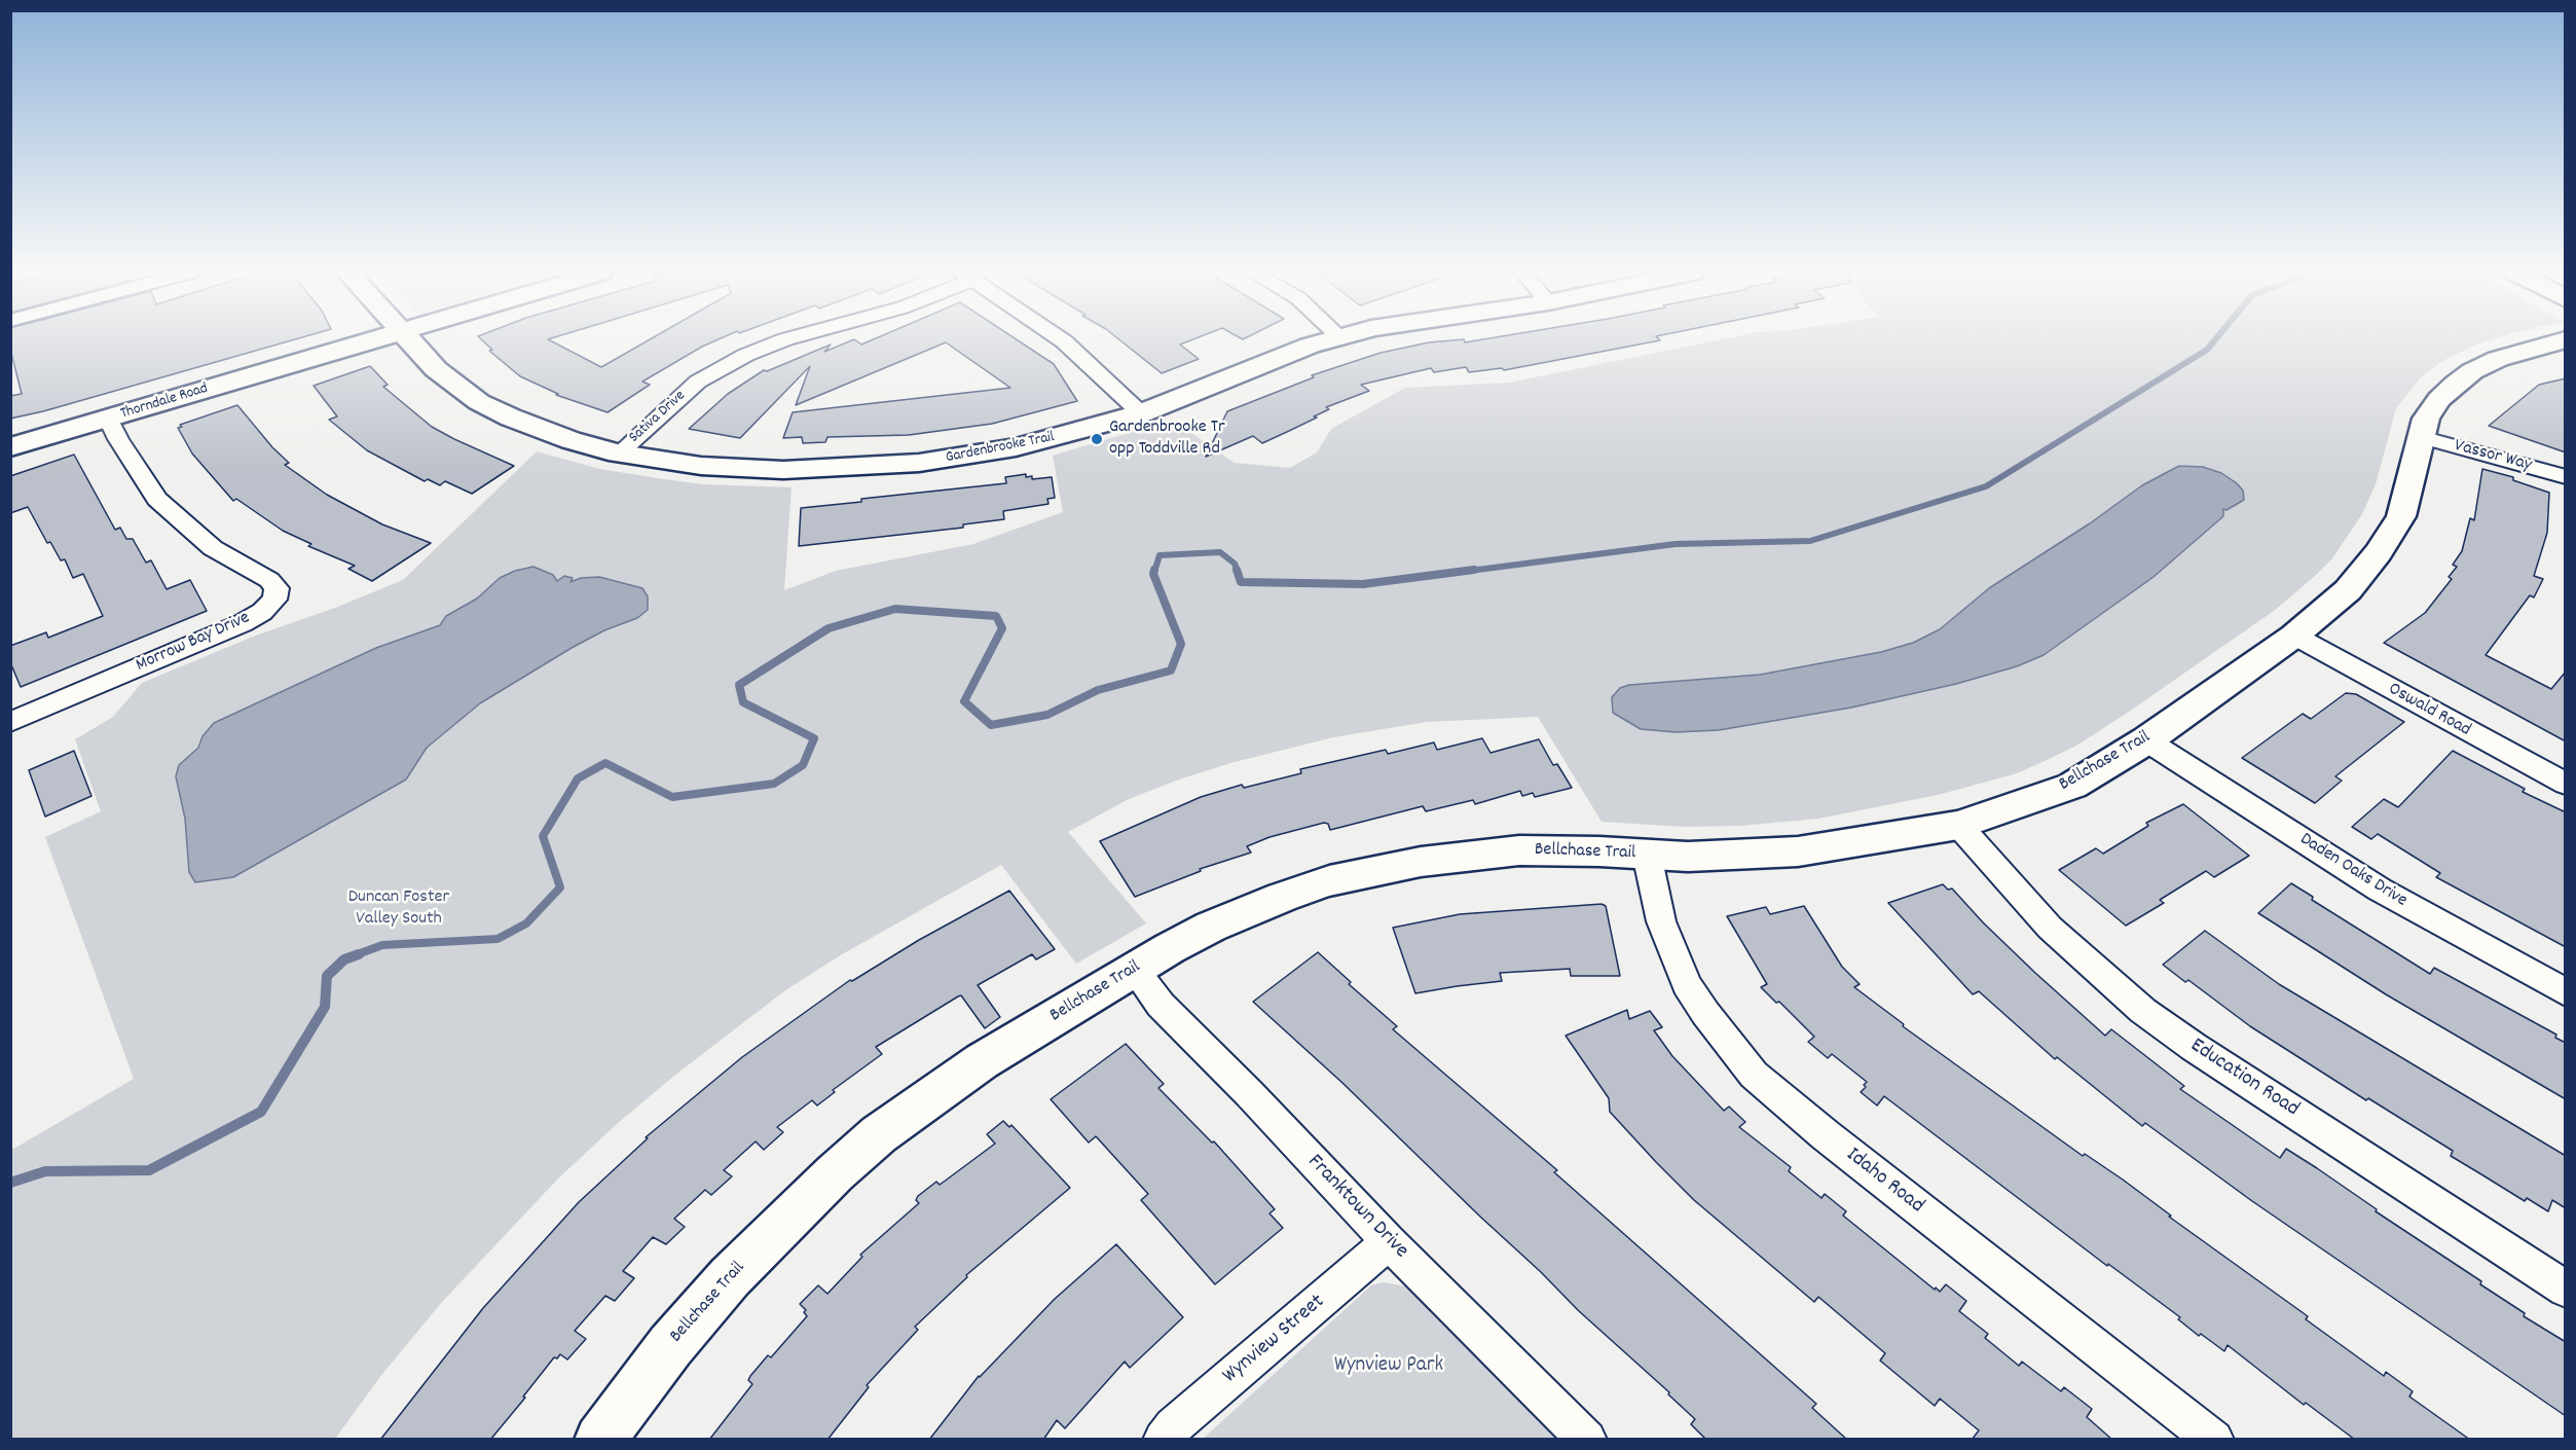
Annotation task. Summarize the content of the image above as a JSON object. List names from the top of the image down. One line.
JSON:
{"streets":{"street":["Thorndale Road","Sativa Drive","Gardenbrooke Trail","Vassor Way","Morrow Bay Drive","Oswald Road","Bellchase Trail","Daden Oaks Drive","Education Road","Idaho Road","Franktown Drive","Wynview Street"]},"crossings":[["Thorndale Road","Morrow Bay Drive"],["Sativa Drive","Gardenbrooke Trail"],["Vassor Way","Bellchase Trail"],["Oswald Road","Bellchase Trail"],["Bellchase Trail","Daden Oaks Drive"],["Bellchase Trail","Education Road"],["Bellchase Trail","Idaho Road"],["Bellchase Trail","Franktown Drive"],["Franktown Drive","Wynview Street"]],"parks":["Duncan Foster Valley South","Wynview Park"],"places":["Gardenbrooke Tr opp Toddville Rd"]}
